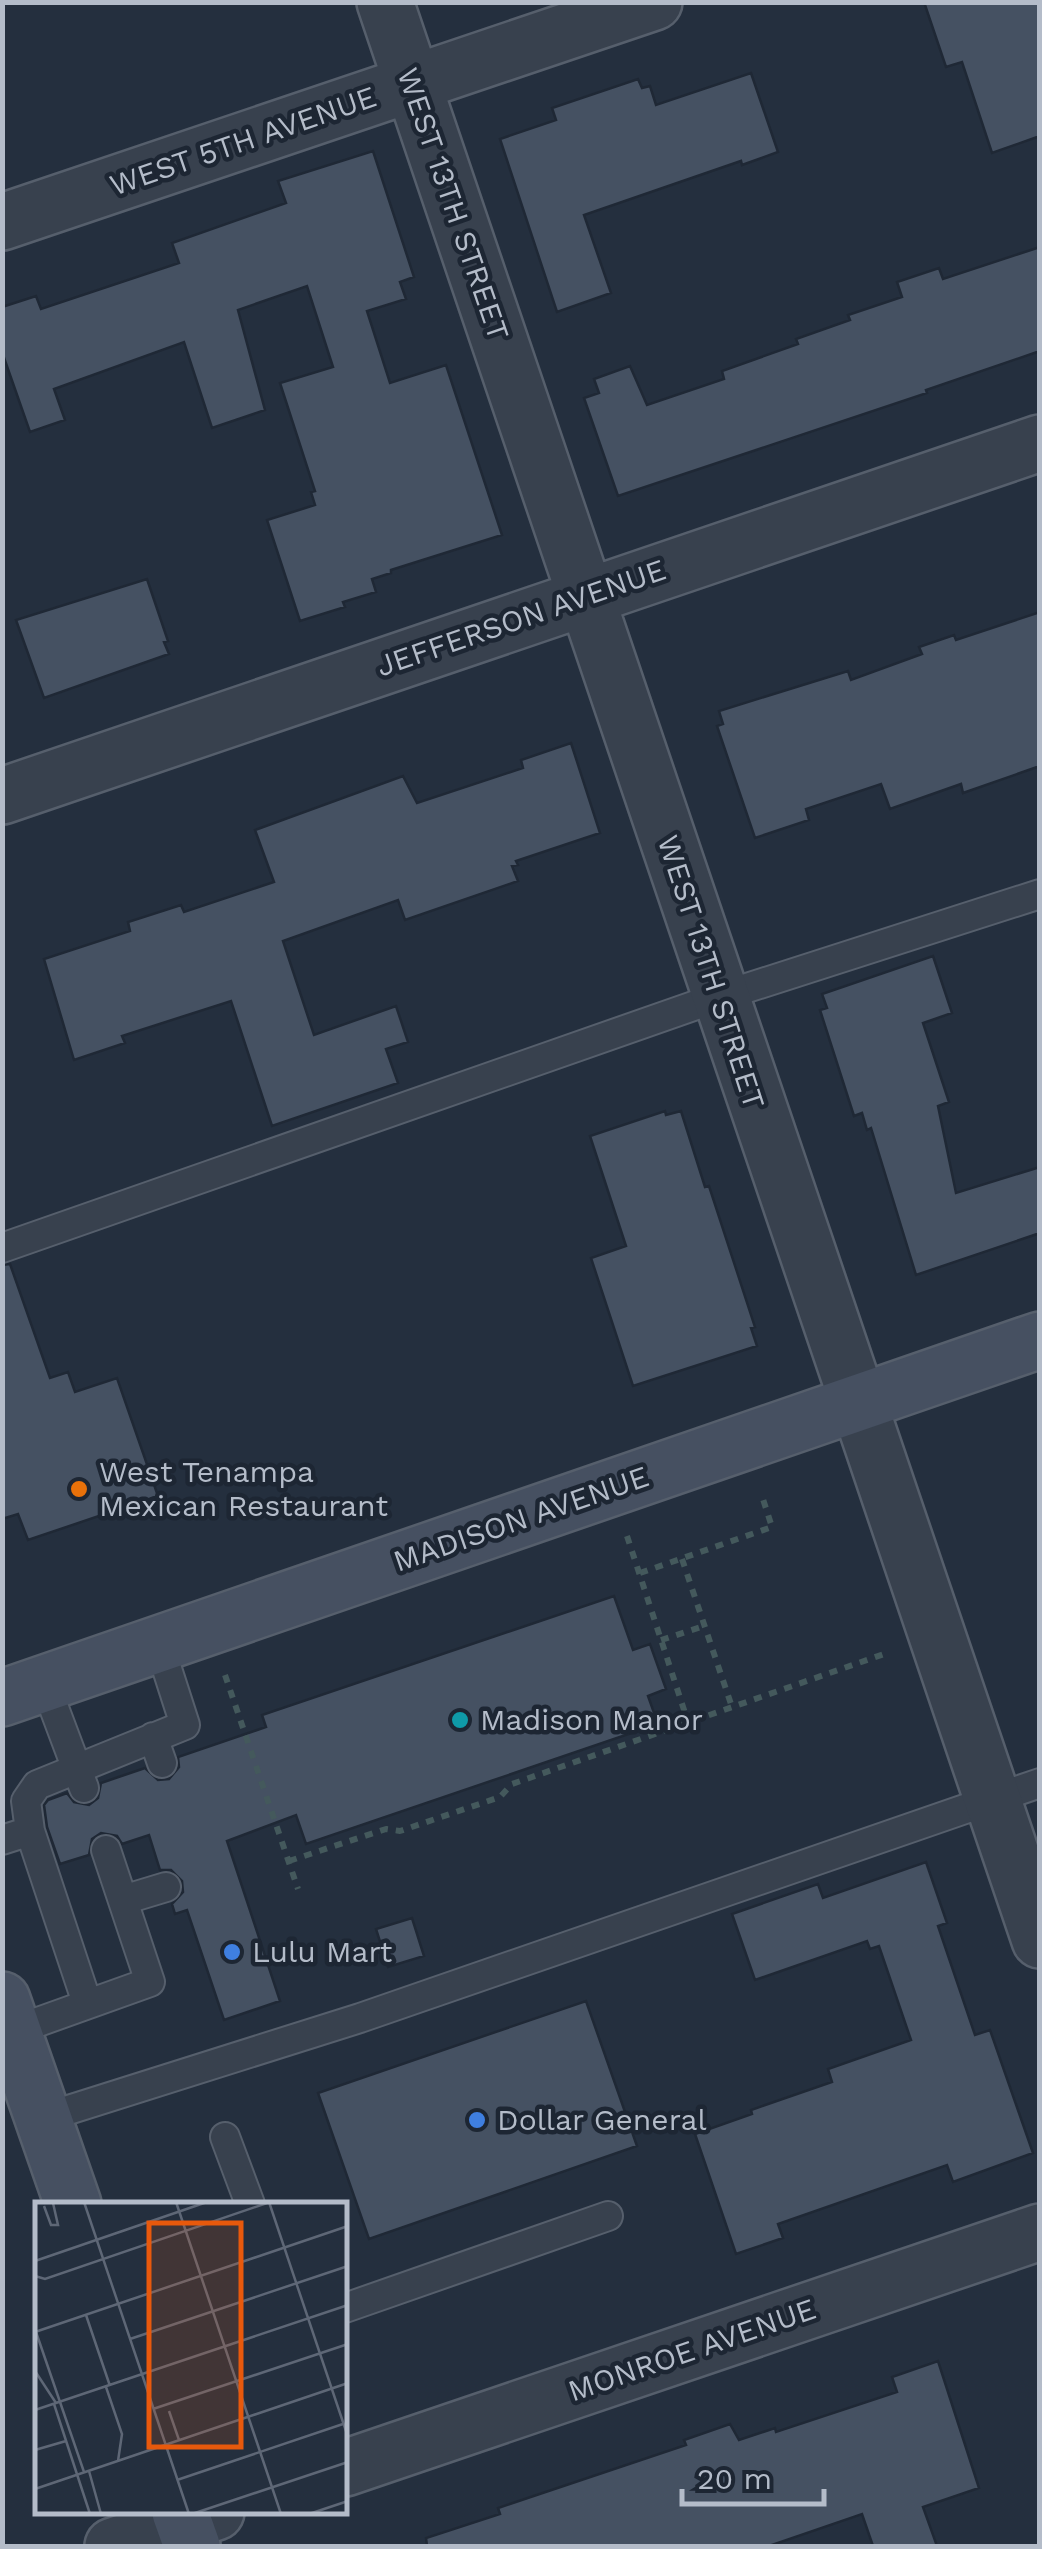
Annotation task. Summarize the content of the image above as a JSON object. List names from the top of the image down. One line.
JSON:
{"streets":{"street":["WEST 5TH AVENUE","WEST 13TH STREET","JEFFERSON AVENUE","MADISON AVENUE","MONROE AVENUE"]},"crossings":[["WEST 5TH AVENUE","WEST 13TH STREET"],["WEST 13TH STREET","JEFFERSON AVENUE"],["WEST 13TH STREET","MADISON AVENUE"]],"places":["West Tenampa Mexican Restaurant","Madison Manor","Lulu Mart","Dollar General"],"scale_bar":"20 m"}
